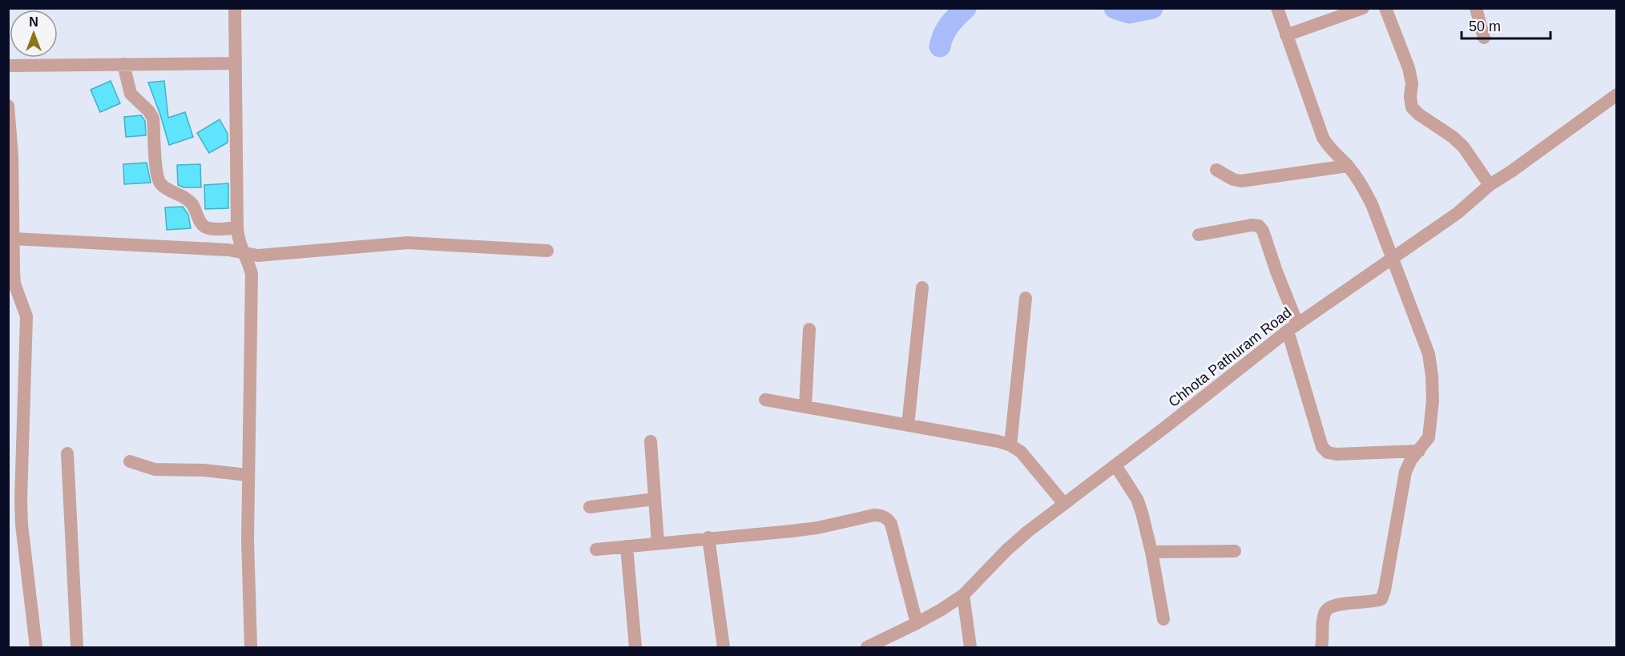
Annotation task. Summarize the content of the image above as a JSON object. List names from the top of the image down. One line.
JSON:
{"streets":{"street":["Chhota Pathuram Road"]},"scale_bar":"50 m","north":"top"}
